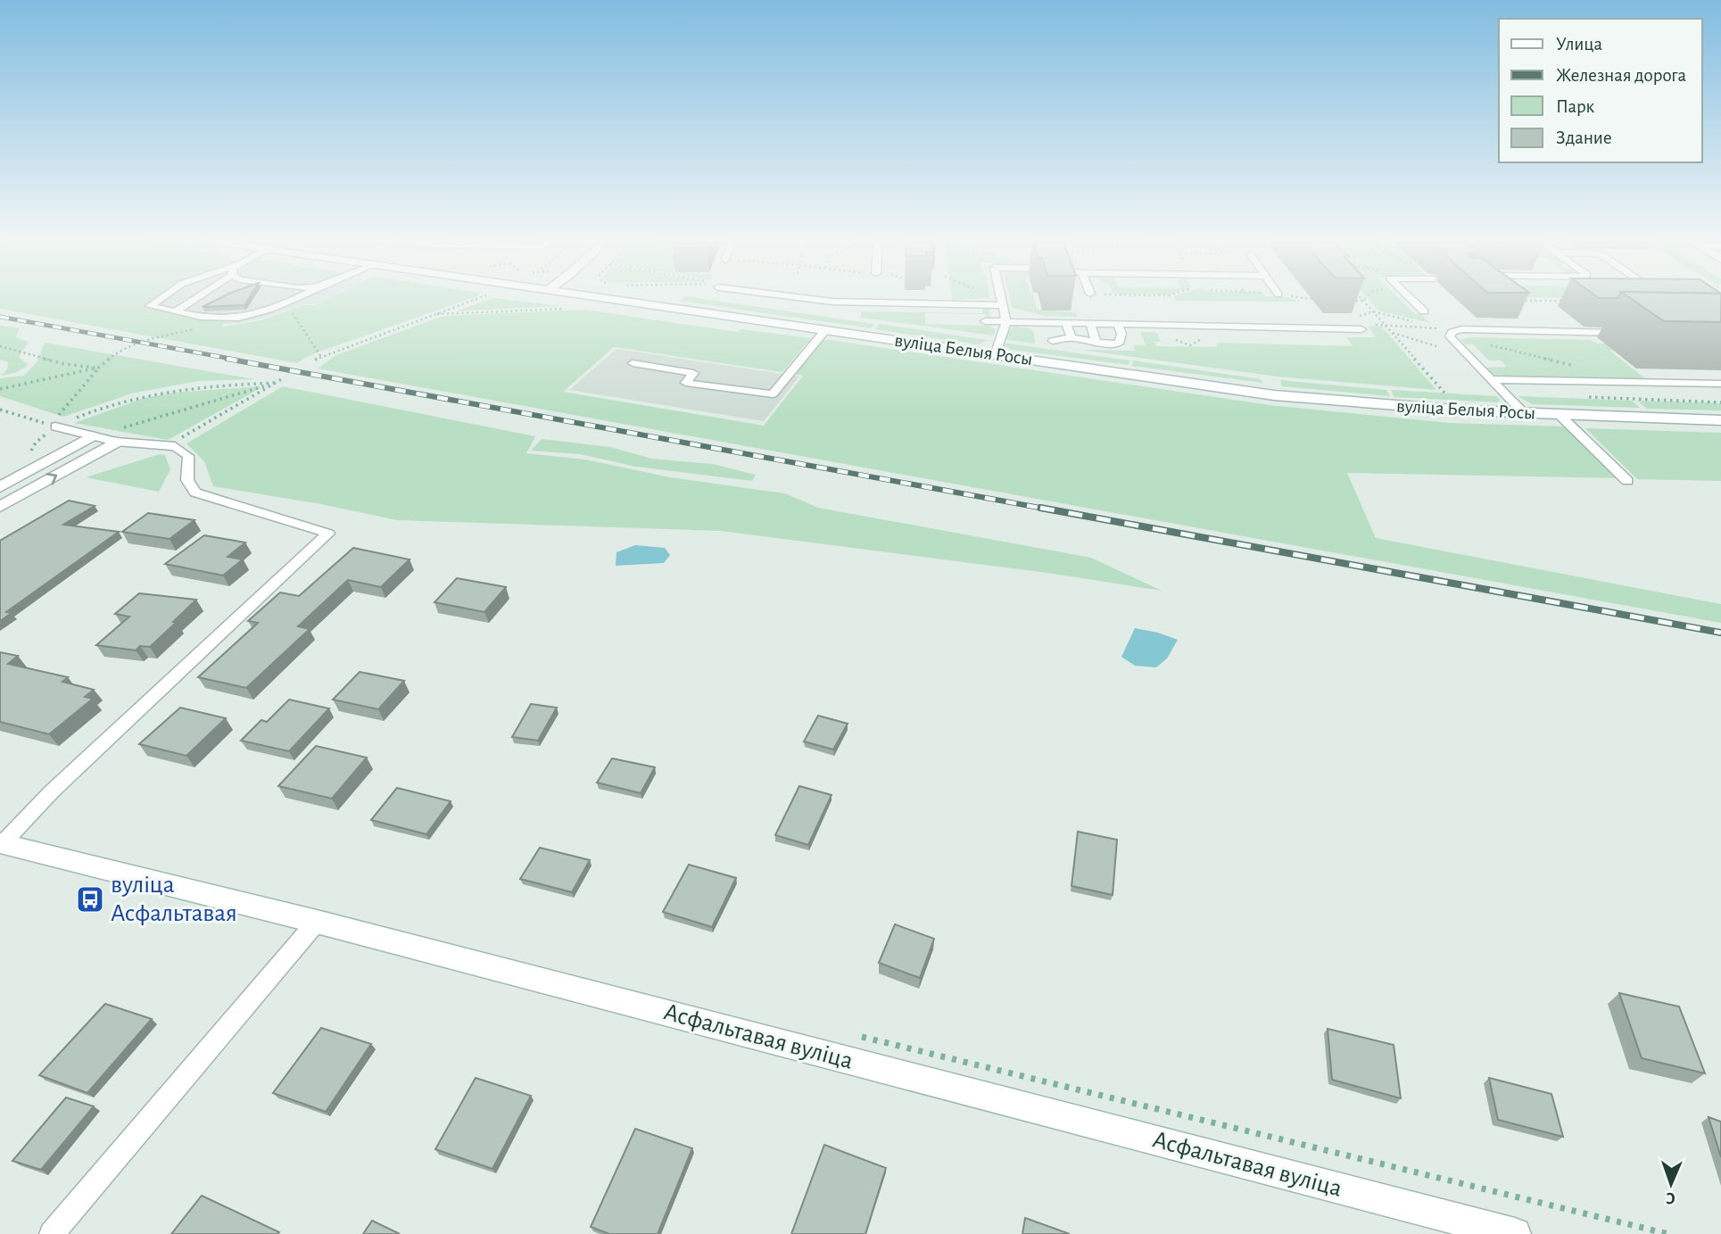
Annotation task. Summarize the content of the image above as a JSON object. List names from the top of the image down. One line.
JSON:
{"streets":{"main road":["вуліца Белыя Росы","Асфальтавая вуліца"]},"places":{"bus stop":["вуліца Асфальтавая"]},"legend":["Улица","Железная дорога","Парк","Здание"],"north":"bottom"}
